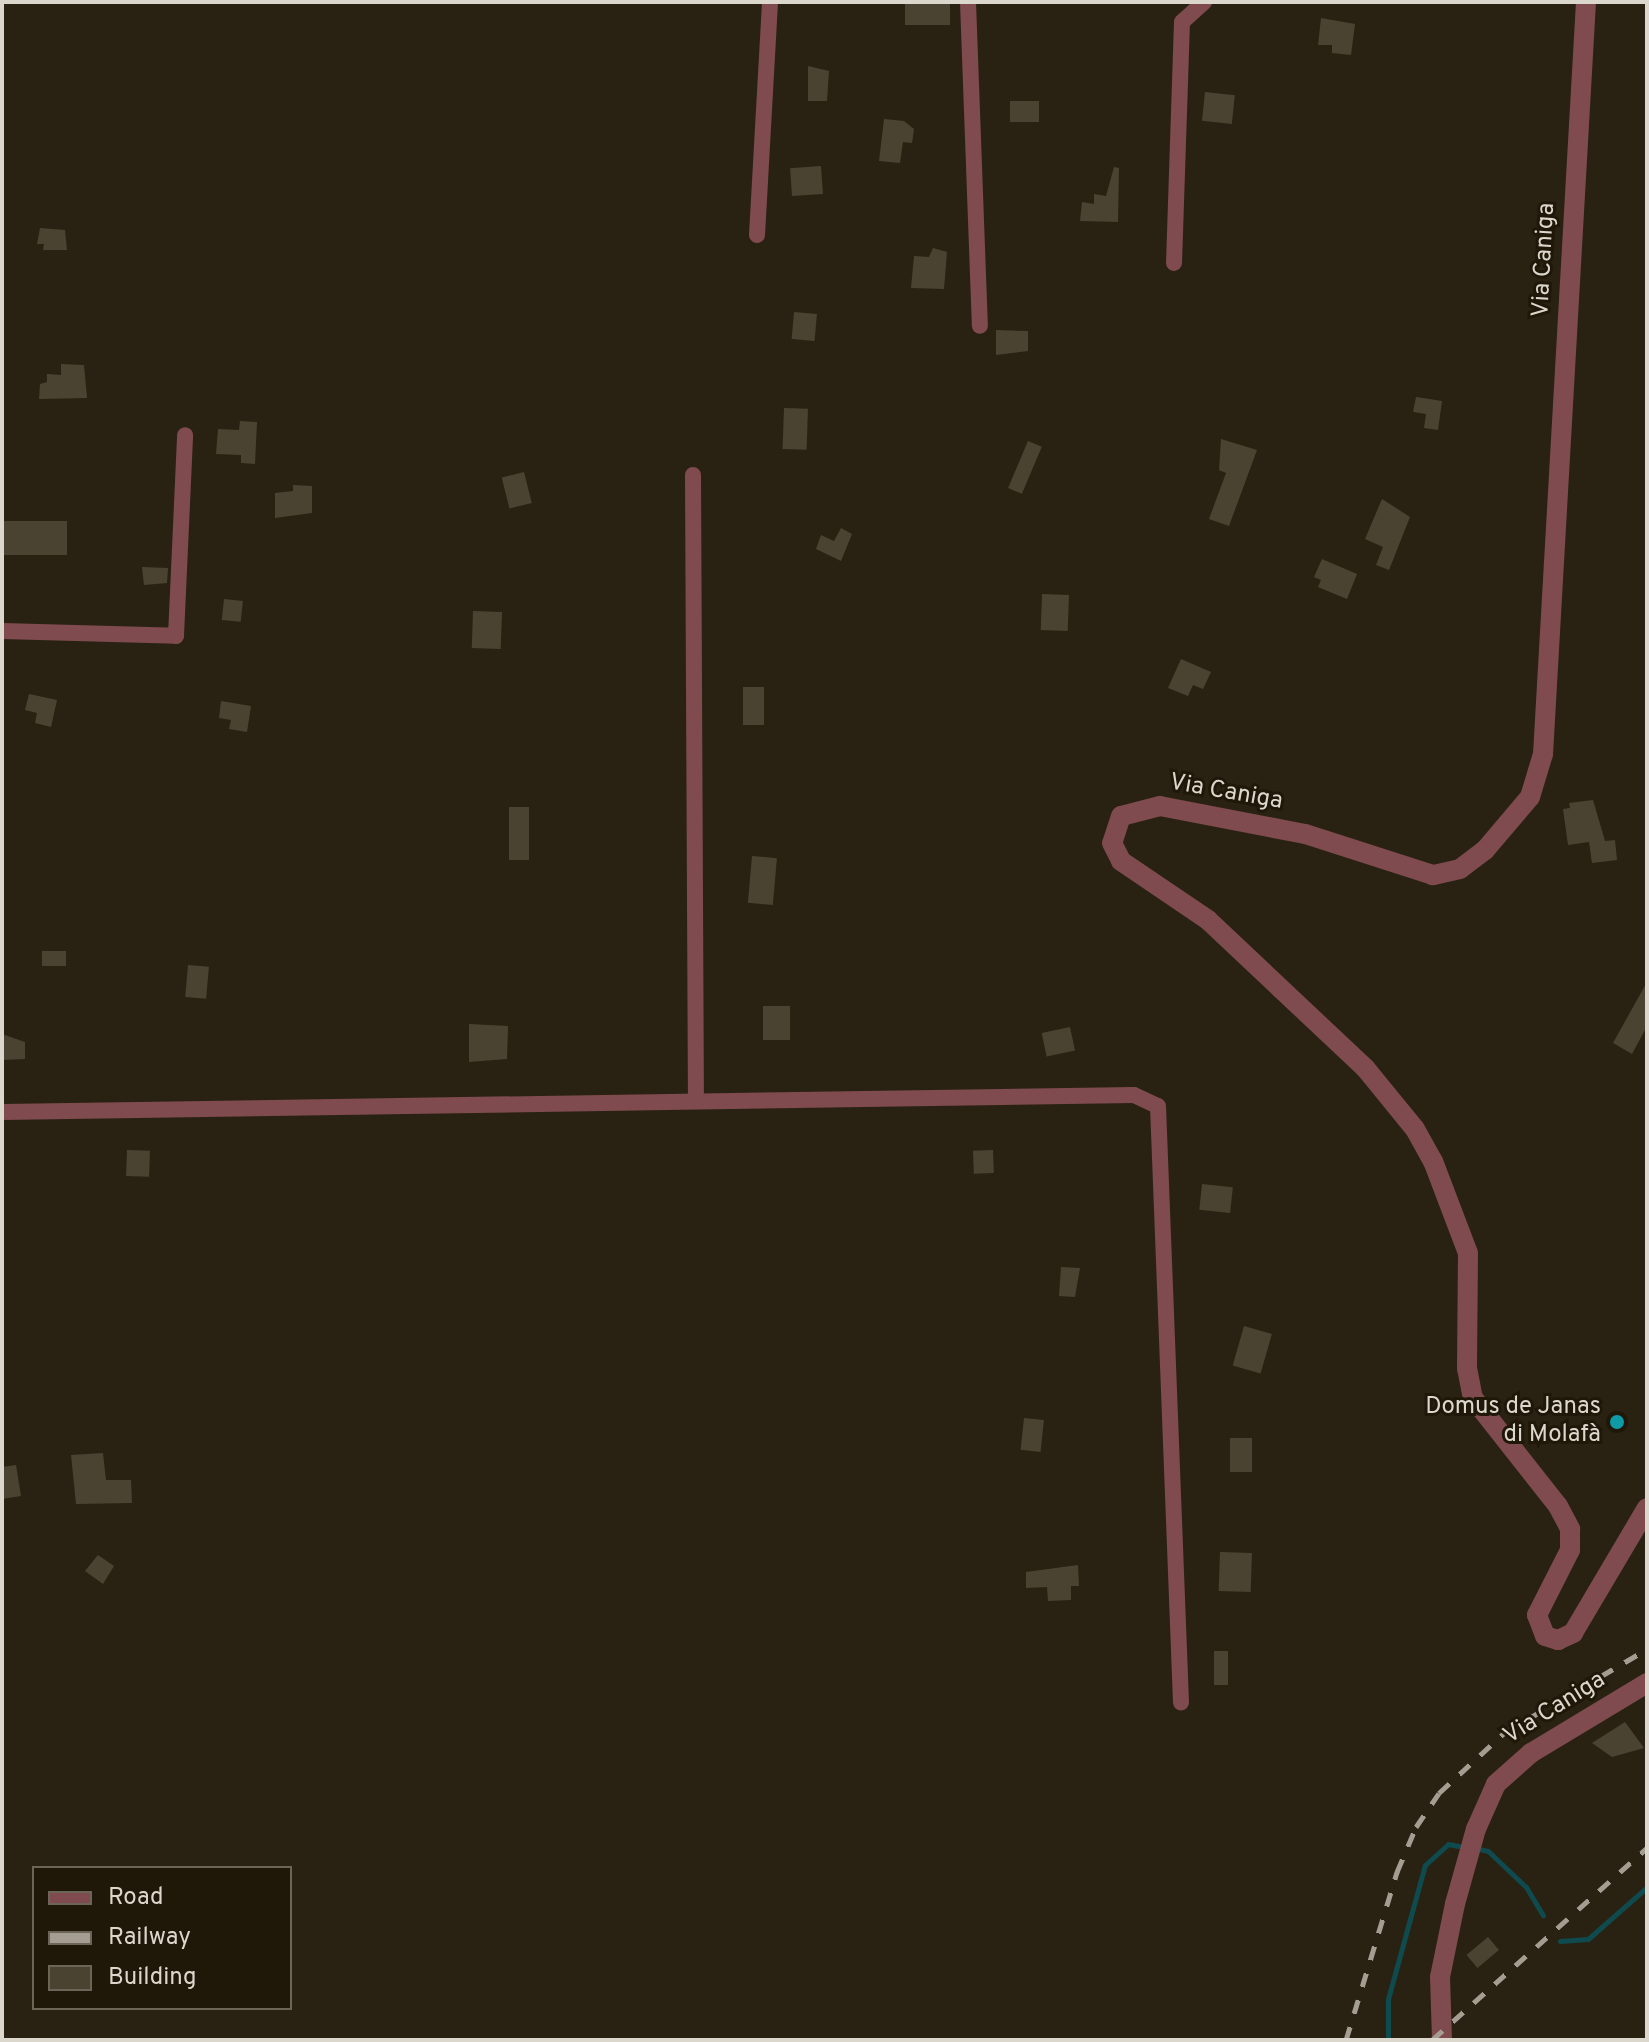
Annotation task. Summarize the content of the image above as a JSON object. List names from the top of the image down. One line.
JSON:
{"streets":{"street":["Via Caniga"]},"places":["Domus de Janas di Molafà"],"legend":["Road","Railway","Building"]}
